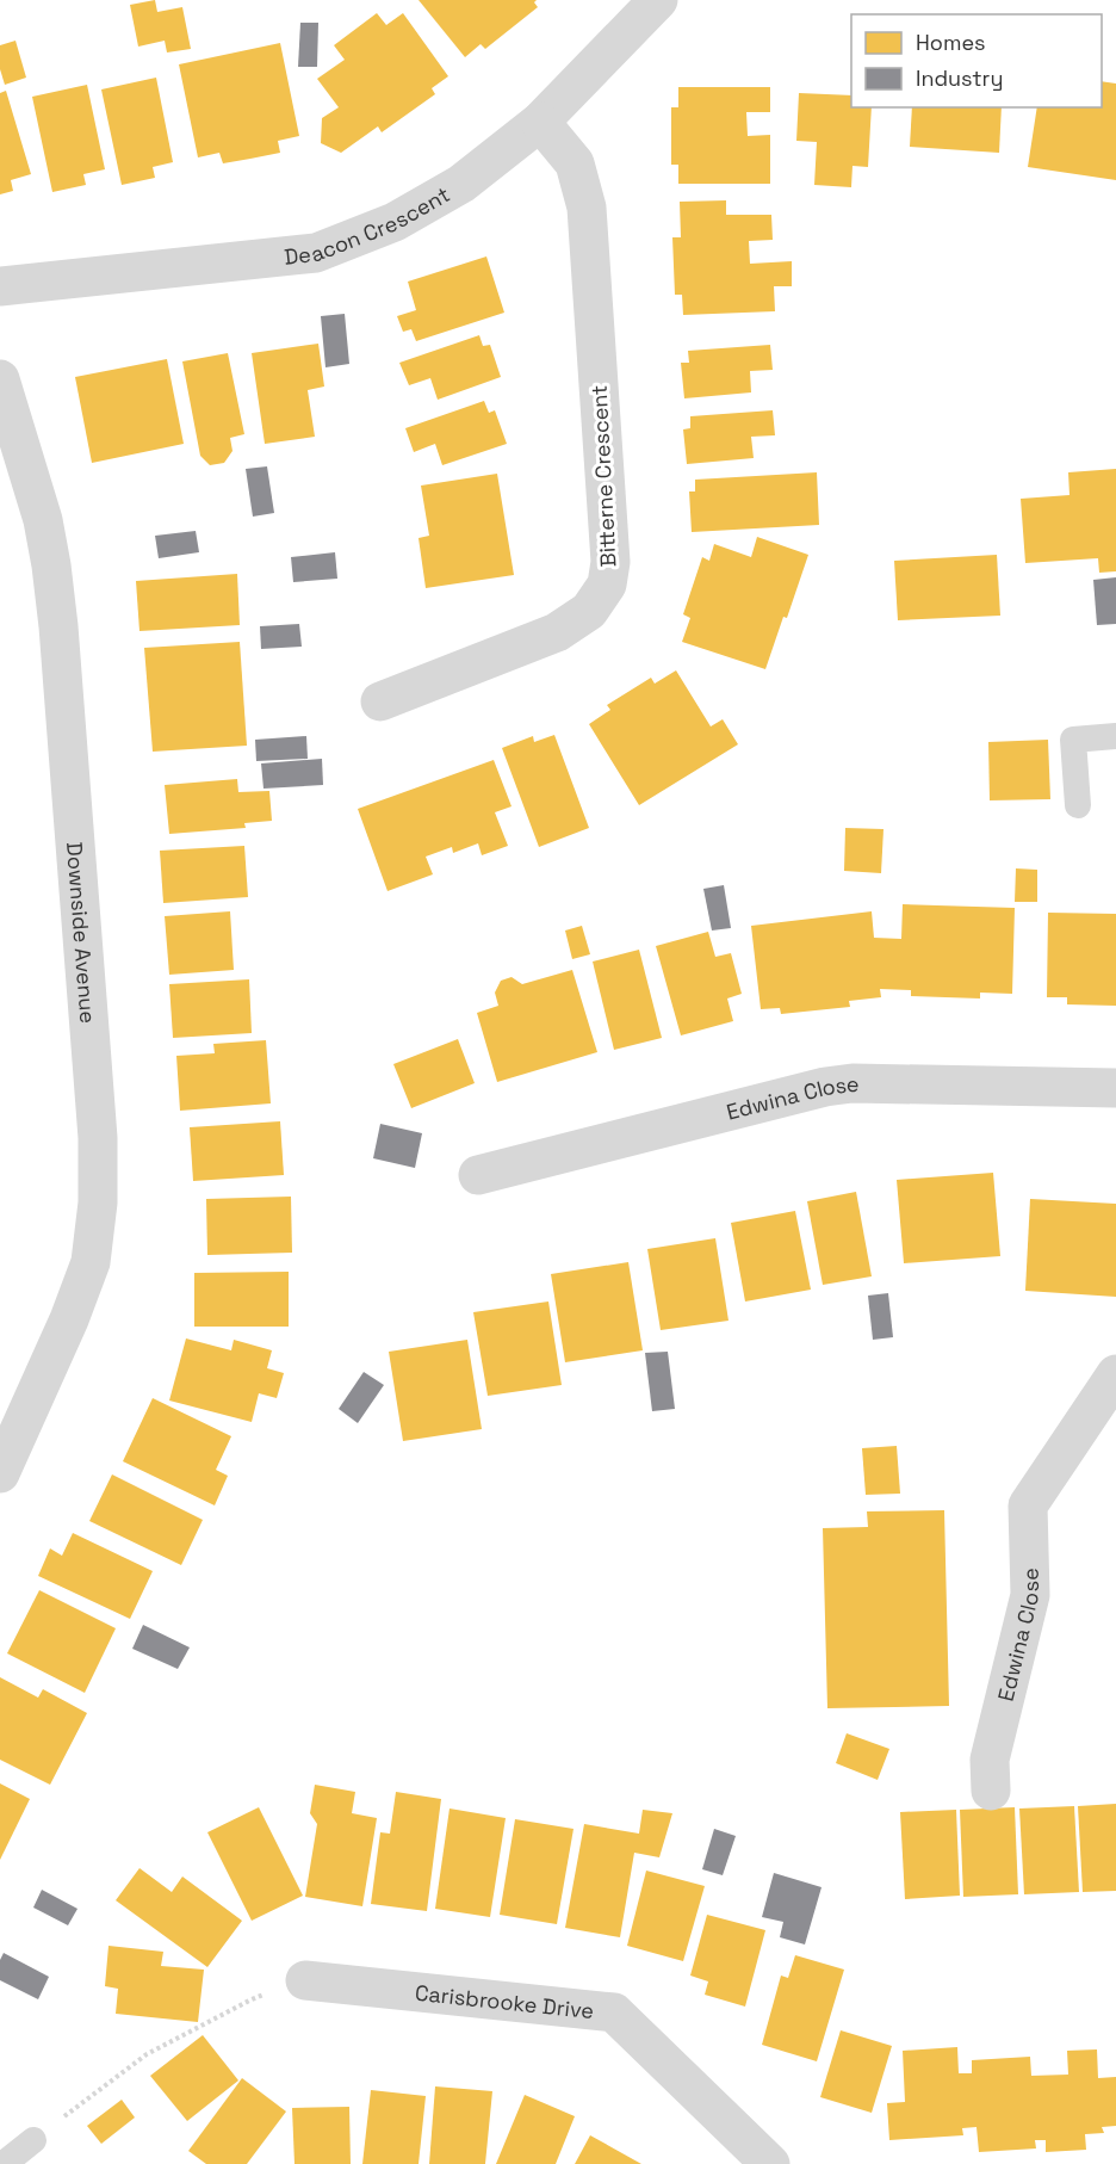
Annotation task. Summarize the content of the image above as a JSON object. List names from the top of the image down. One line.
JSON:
{"streets":{"street":["Deacon Crescent","Bitterne Crescent","Downside Avenue","Edwina Close","Carisbrooke Drive"]},"crossings":[["Deacon Crescent","Bitterne Crescent"]],"legend":["Homes","Industry"]}
